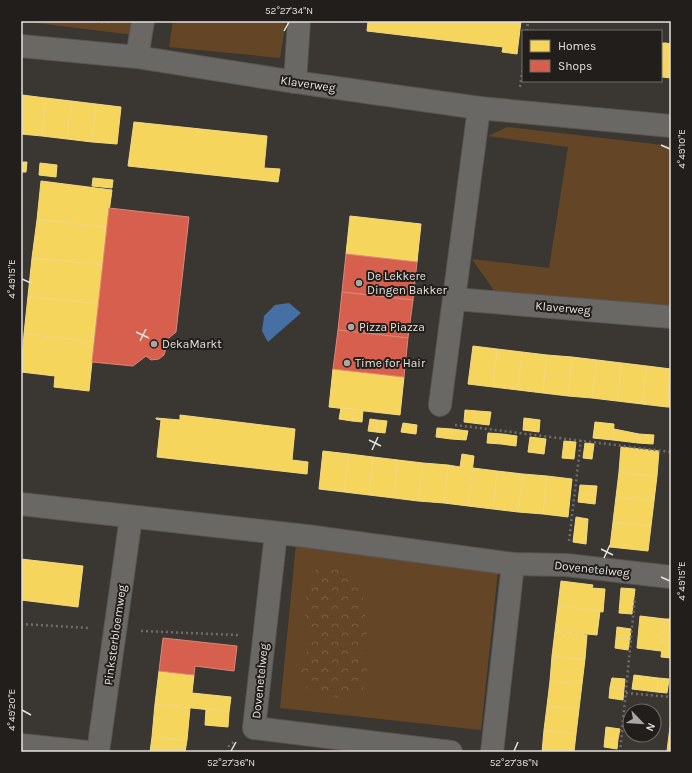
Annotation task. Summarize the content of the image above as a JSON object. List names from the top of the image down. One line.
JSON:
{"streets":{"street":["Klaverweg","Dovenetelweg","Pinksterbloemweg"]},"crossings":[["Dovenetelweg","Pinksterbloemweg"]],"places":["De Lekkere Dingen Bakker","Pizza Piazza","DekaMarkt","Time for Hair"],"legend":["Homes","Shops"],"north":"bottom right","coordinates":["52°27'34\"N","4°49'10\"E","4°49'15\"E","4°49'20\"E","52°27'36\"N","52°27'38\"N"]}
